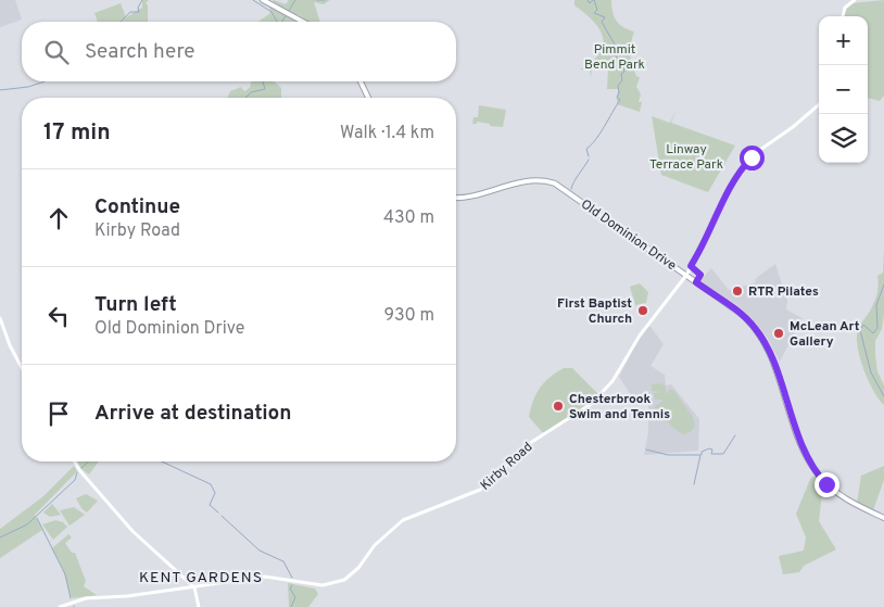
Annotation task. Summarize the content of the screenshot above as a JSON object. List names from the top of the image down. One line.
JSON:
{"streets":{"main road":["Old Dominion Drive","Kirby Road"]},"districts":["KENT GARDENS"],"parks":["Pimmit Bend Park","Linway Terrace Park"],"places":["RTR Pilates","First Baptist Church","McLean Art Gallery","Chesterbrook Swim and Tennis"],"page":{"map_buttons":["+","−"],"search":"Search here","heading":["17 min","Walk · 1.4 km"],"list":[["Continue","Kirby Road","430 m"],["Turn left","Old Dominion Drive","930 m"],"Arrive at destination"]}}
